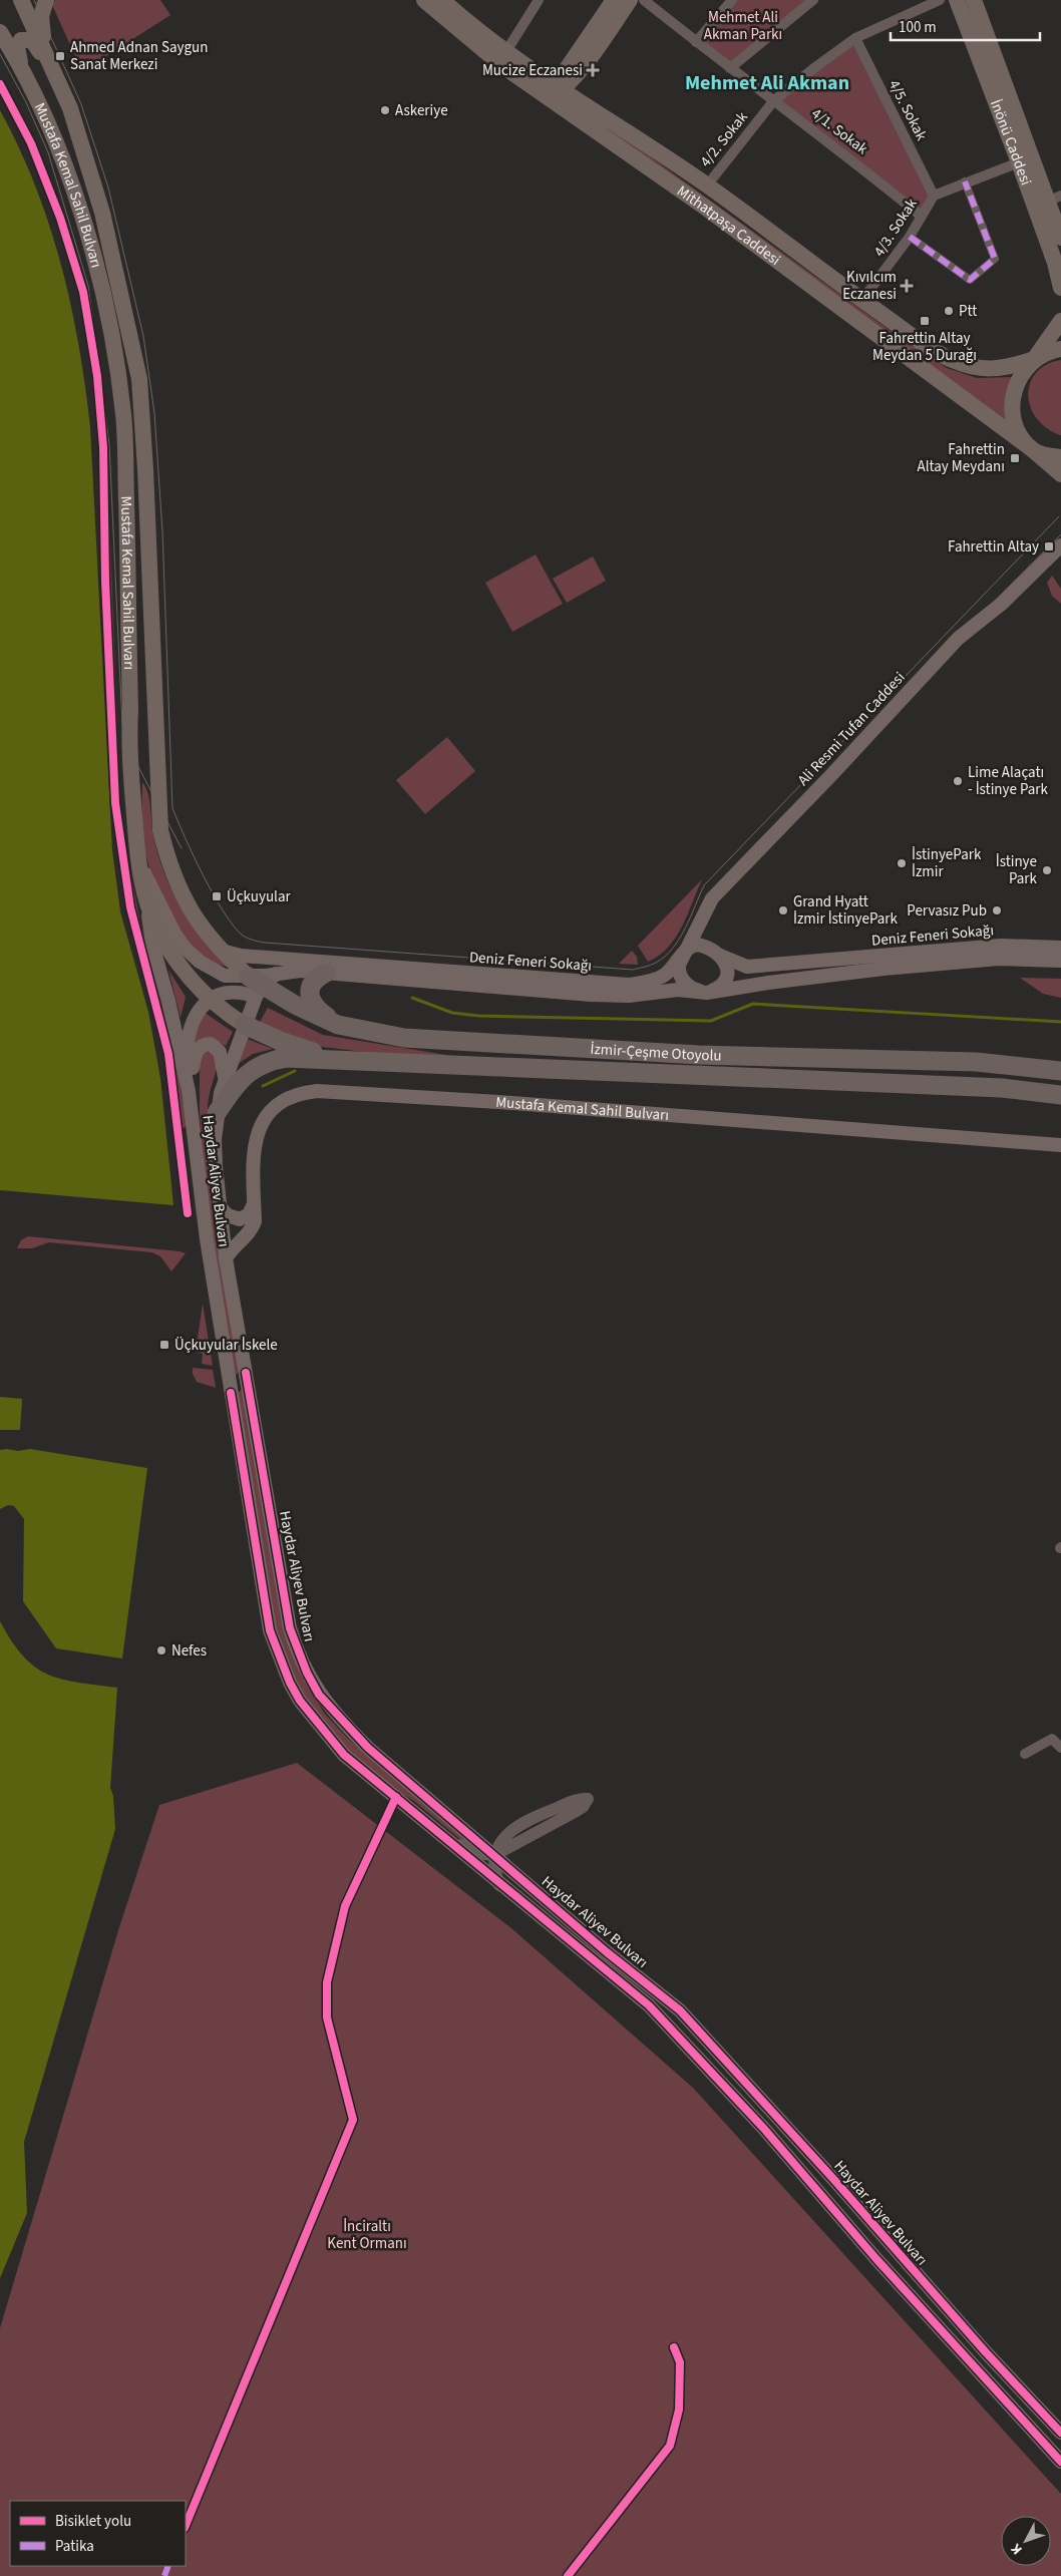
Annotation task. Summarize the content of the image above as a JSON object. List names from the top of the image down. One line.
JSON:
{"streets":{"highway":["Mustafa Kemal Sahil Bulvarı","İzmir-Çeşme Otoyolu"],"main road":["İnönü Caddesi","Mithatpaşa Caddesi","Ali Resmi Tufan Caddesi","Deniz Feneri Sokağı","Haydar Aliyev Bulvarı"],"street":["4/5. Sokak","4/1. Sokak","4/2. Sokak","4/3. Sokak"]},"crossings":[["4/5. Sokak","4/2. Sokak"],["4/5. Sokak","4/3. Sokak"],["4/1. Sokak","4/2. Sokak"],["4/1. Sokak","4/3. Sokak"],["4/2. Sokak","Mithatpaşa Caddesi"],["İnönü Caddesi","4/3. Sokak"],["Mustafa Kemal Sahil Bulvarı","İzmir-Çeşme Otoyolu"],["Mustafa Kemal Sahil Bulvarı","Haydar Aliyev Bulvarı"],["Mithatpaşa Caddesi","4/3. Sokak"],["Ali Resmi Tufan Caddesi","Deniz Feneri Sokağı"],["İzmir-Çeşme Otoyolu","Haydar Aliyev Bulvarı"]],"districts":["Mehmet Ali Akman"],"parks":["Mehmet Ali Akman Parkı","İnciraltı Kent Ormanı"],"places":{"transit":["Ahmed Adnan Saygun Sanat Merkezi","Fahrettin Altay Meydan 5 Durağı","Fahrettin Altay Meydanı","Fahrettin Altay","Üçkuyular","Üçkuyular İskele"],"health":["Mucize Eczanesi","Kıvılcım Eczanesi"],"other":["Askeriye","Ptt","Lime Alaçatı - İstinye Park","İstinyePark İzmir","İstinye Park","Grand Hyatt İzmir İstinyePark","Pervasız Pub","Nefes"]},"legend":["Bisiklet yolu","Patika"],"scale_bar":"100 m","north":"bottom left"}
